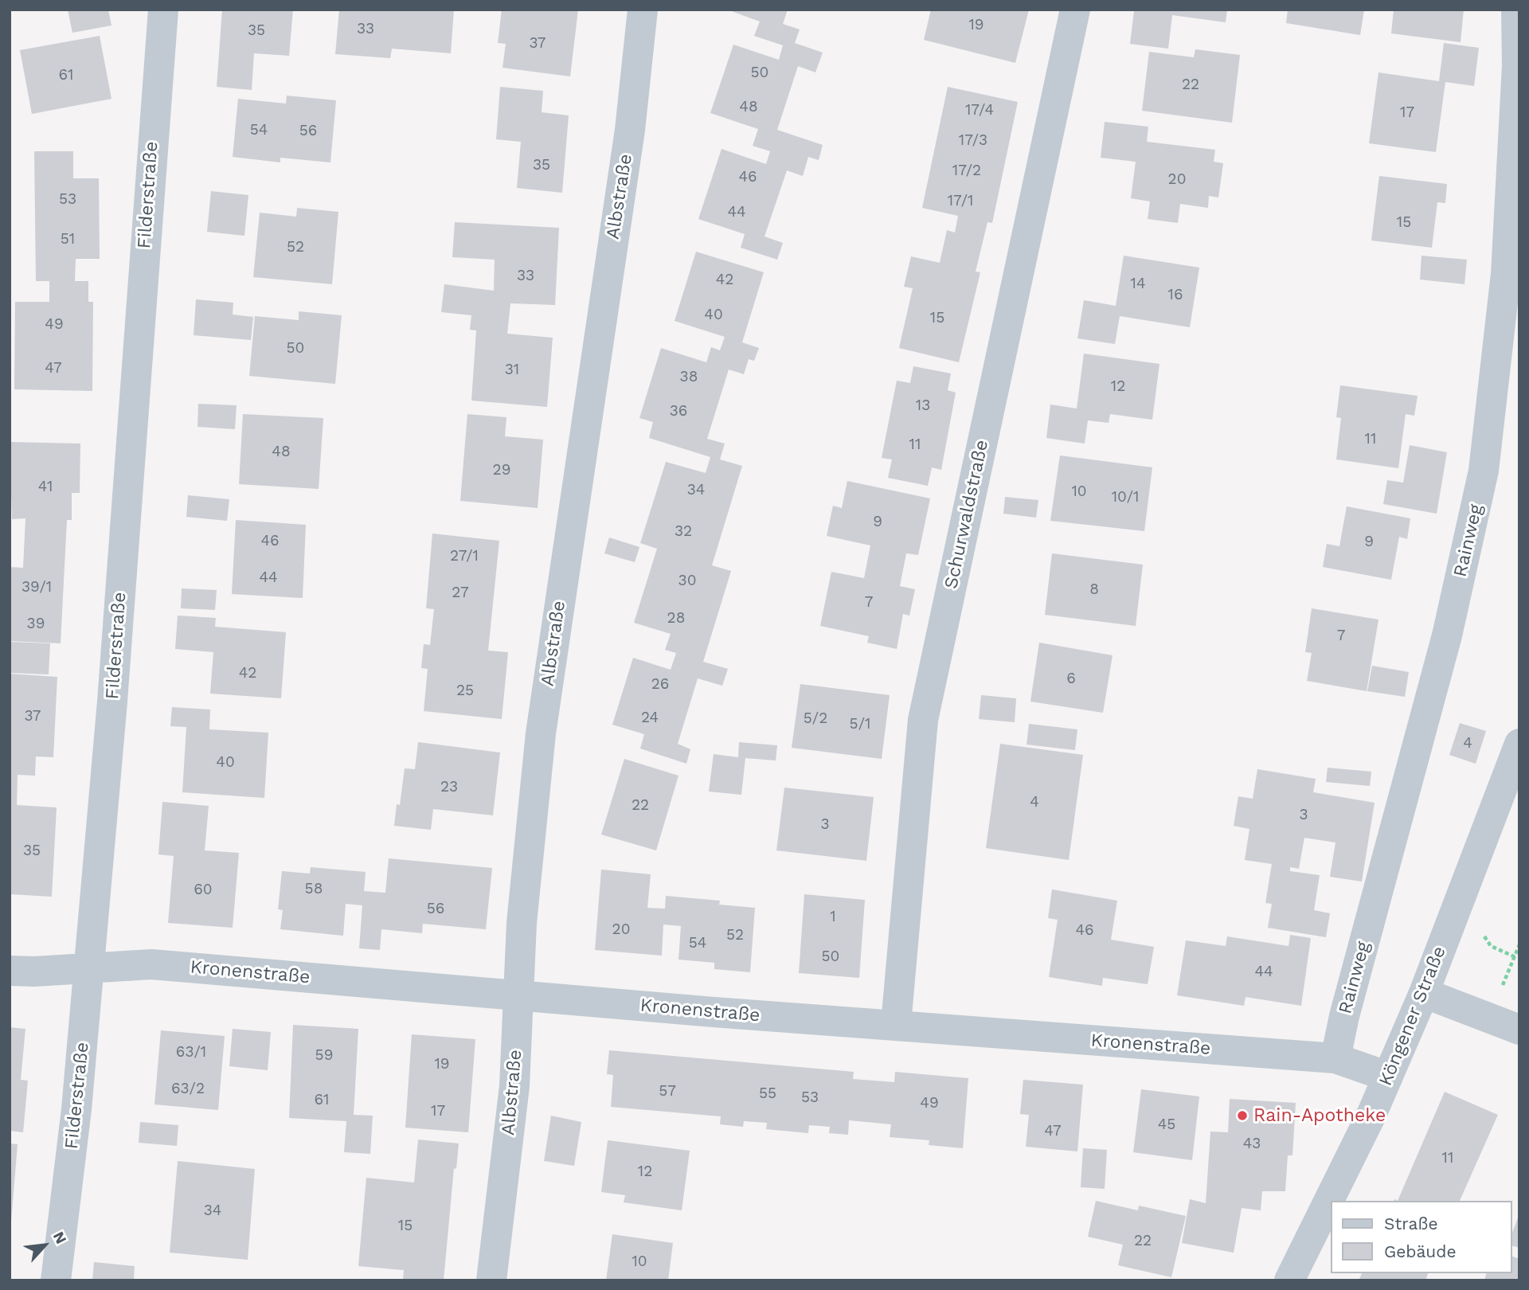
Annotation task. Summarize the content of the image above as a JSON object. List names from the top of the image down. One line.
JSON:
{"streets":{"street":["Filderstraße","Albstraße","Schurwaldstraße","Rainweg","Kronenstraße","Köngener Straße"]},"crossings":[["Filderstraße","Kronenstraße"],["Albstraße","Kronenstraße"],["Schurwaldstraße","Kronenstraße"],["Rainweg","Kronenstraße"],["Kronenstraße","Köngener Straße"]],"places":["Rain-Apotheke"],"house_numbers":["19","33","35","37","50","61","22","48","17/4","17","54","56","17/3","35","17/2","46","20","53","17/1","44","15","51","52","33","42","14","16","40","15","49","50","47","31","38","12","13","36","11","11","48","29","41","34","10","10/1","9","32","46","9","27/1","44","30","39/1","8","27","7","28","39","7","42","6","26","25","37","24","5/2","5/1","4","40","23","4","22","3","3","35","58","60","56","1","20","46","52","54","50","44","63/1","59","19","63/2","57","55","53","61","49","17","45","47","43","11","12","34","15","22","10"],"legend":["Straße","Gebäude"],"north":"top right"}
